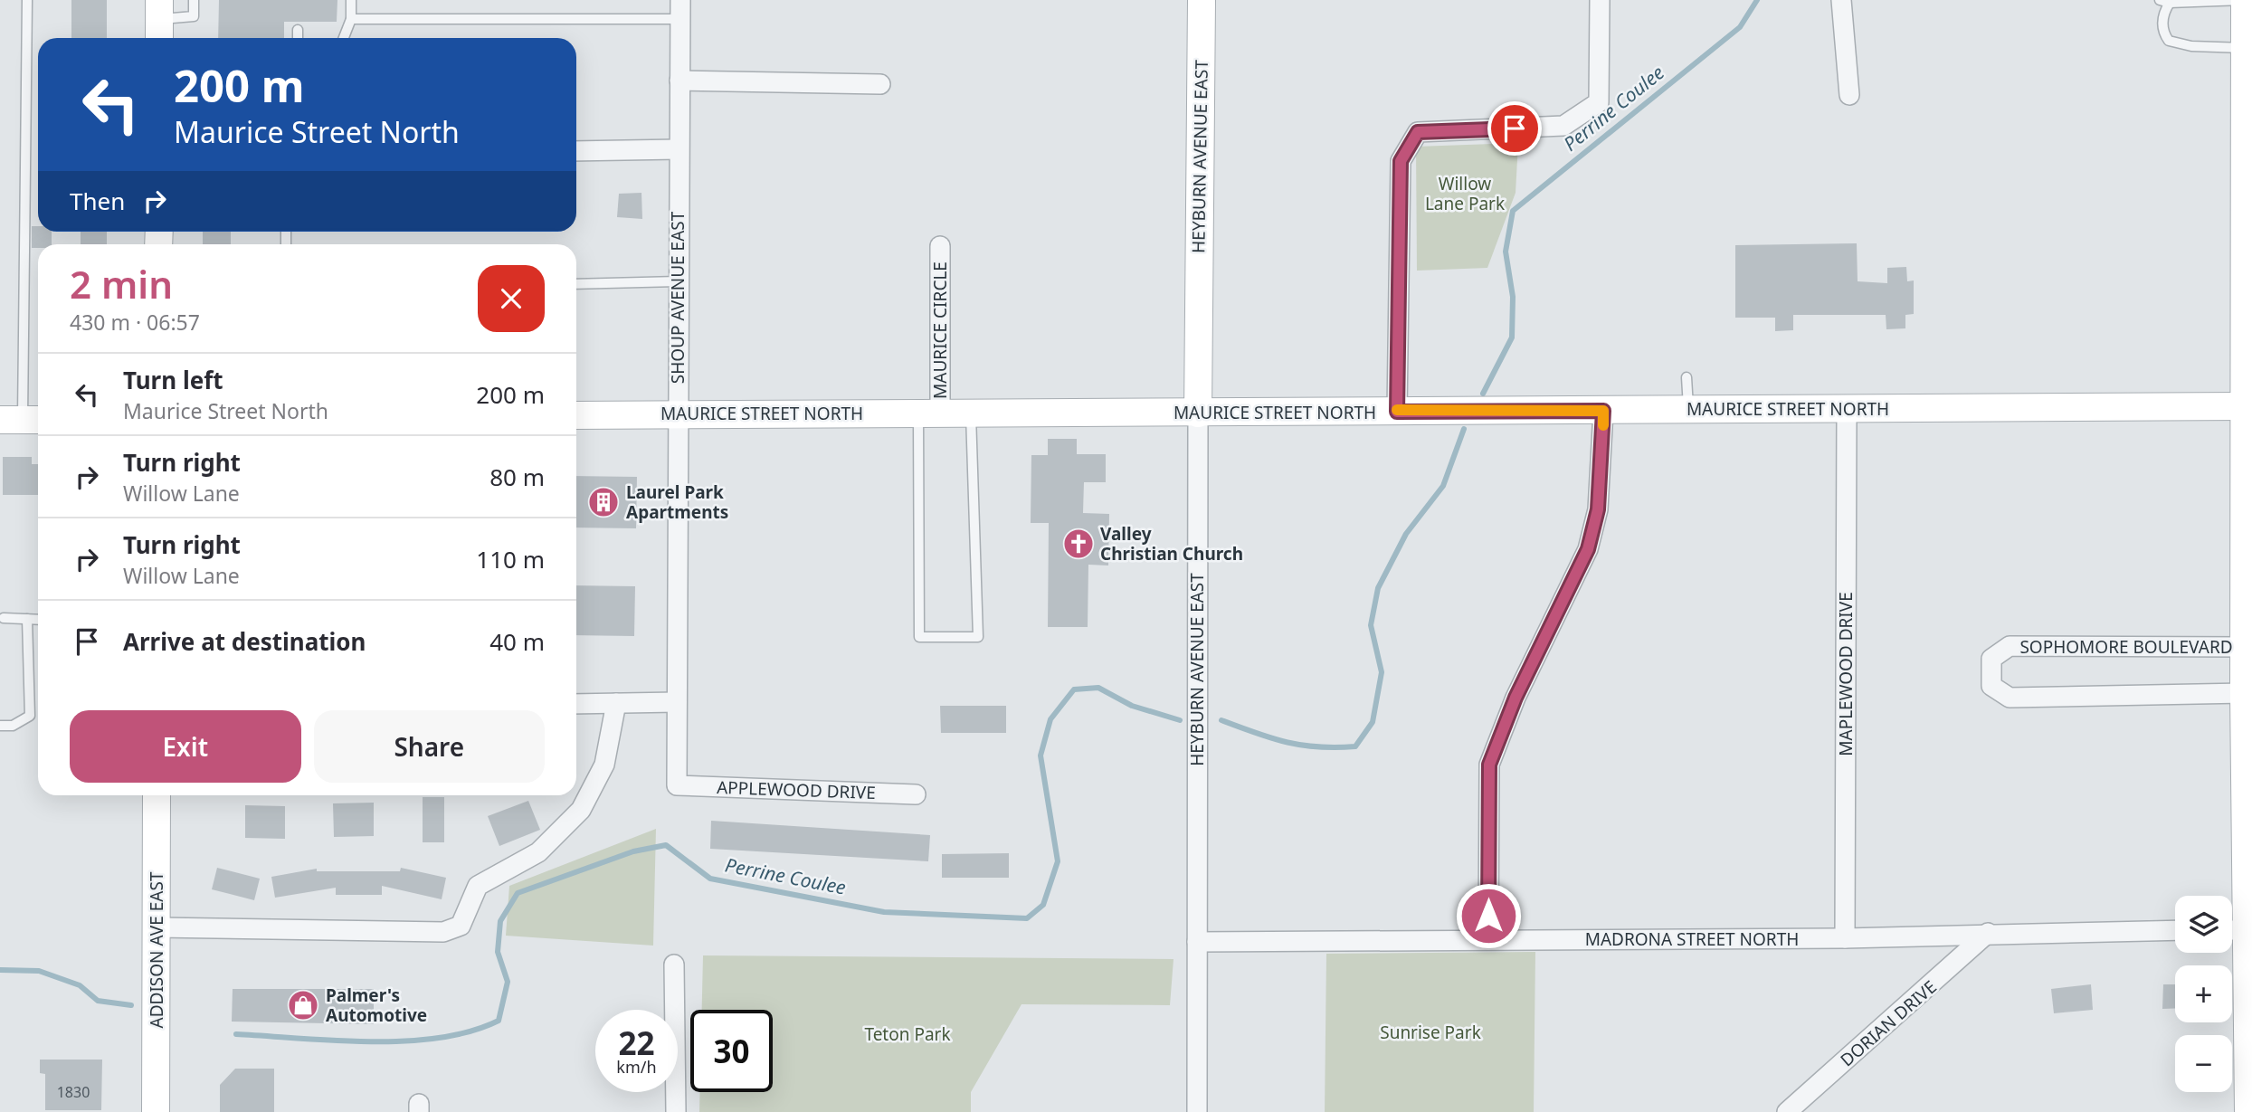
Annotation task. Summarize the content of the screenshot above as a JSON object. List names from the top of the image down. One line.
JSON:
{"streets":{"street":["HEYBURN AVENUE EAST","SHOUP AVENUE EAST","MAURICE CIRCLE","MAURICE STREET NORTH","SOPHOMORE BOULEVARD","MAPLEWOOD DRIVE","APPLEWOOD DRIVE","MADRONA STREET NORTH","ADDISON AVE EAST","DORIAN DRIVE"]},"crossings":[["HEYBURN AVENUE EAST","MAURICE STREET NORTH"],["HEYBURN AVENUE EAST","MADRONA STREET NORTH"],["SHOUP AVENUE EAST","MAURICE STREET NORTH"],["SHOUP AVENUE EAST","APPLEWOOD DRIVE"],["MAURICE CIRCLE","MAURICE STREET NORTH"],["MAURICE STREET NORTH","MAPLEWOOD DRIVE"],["MAPLEWOOD DRIVE","MADRONA STREET NORTH"],["MADRONA STREET NORTH","DORIAN DRIVE"]],"water":["Perrine Coulee"],"parks":["Willow Lane Park","Sunrise Park","Teton Park"],"places":{"building":["Laurel Park Apartments"],"church":["Valley Christian Church"],"shop":["Palmer's Automotive"]},"house_numbers":["1830"],"page":{"turn":["200 m","Maurice Street North"],"then":"Then","heading":["2 min","430 m · 06:57"],"list":[{"name":"Turn left","note":"Maurice Street North","value":"200 m"},{"name":"Turn right","note":"Willow Lane","value":"80 m"},{"name":"Turn right","note":"Willow Lane","value":"110 m"},{"name":"Arrive at destination","value":"40 m"}],"buttons":["Exit","Share"],"map_buttons":["+","−"],"speed":"22 km/h","limit":"30"}}
